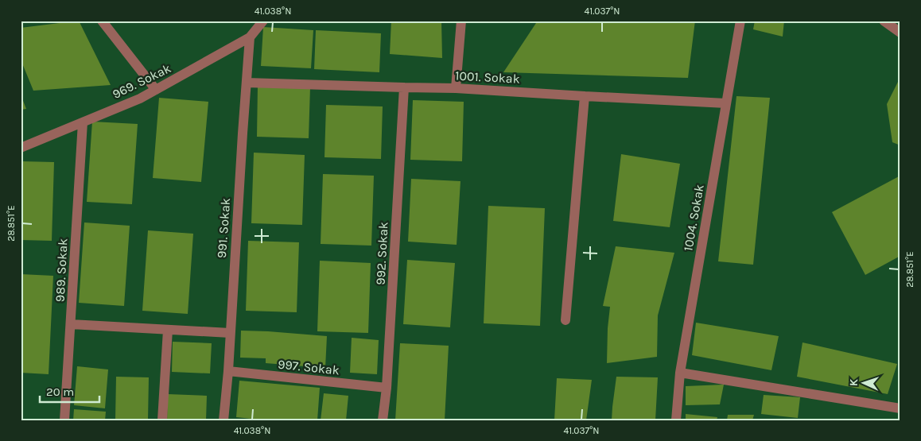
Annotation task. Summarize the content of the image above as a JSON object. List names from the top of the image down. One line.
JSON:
{"streets":{"street":["1001. Sokak","969. Sokak","1004. Sokak","991. Sokak","992. Sokak","989. Sokak","997. Sokak"]},"crossings":[["1001. Sokak","1004. Sokak"],["1001. Sokak","991. Sokak"],["1001. Sokak","992. Sokak"],["969. Sokak","991. Sokak"],["969. Sokak","989. Sokak"],["991. Sokak","997. Sokak"],["992. Sokak","997. Sokak"]],"scale_bar":"20 m","north":"left","coordinates":["41.038°N","41.037°N","28.851°E"]}
